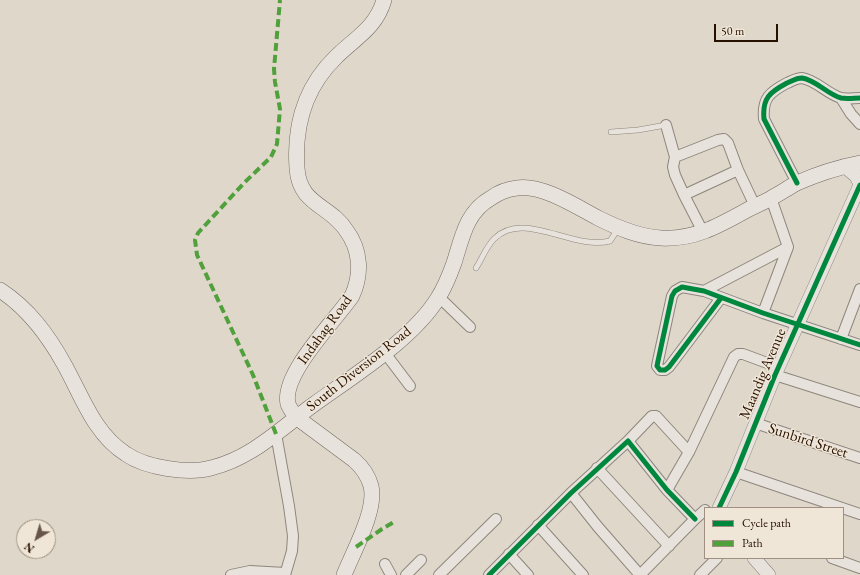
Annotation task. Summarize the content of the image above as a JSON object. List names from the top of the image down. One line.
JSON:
{"streets":{"main road":["Indahag Road","South Diversion Road"],"street":["Maandig Avenue","Sunbird Street"]},"crossings":[["Indahag Road","South Diversion Road"],["South Diversion Road","Maandig Avenue"],["Maandig Avenue","Sunbird Street"]],"legend":["Cycle path","Path"],"scale_bar":"50 m","north":"bottom left"}
